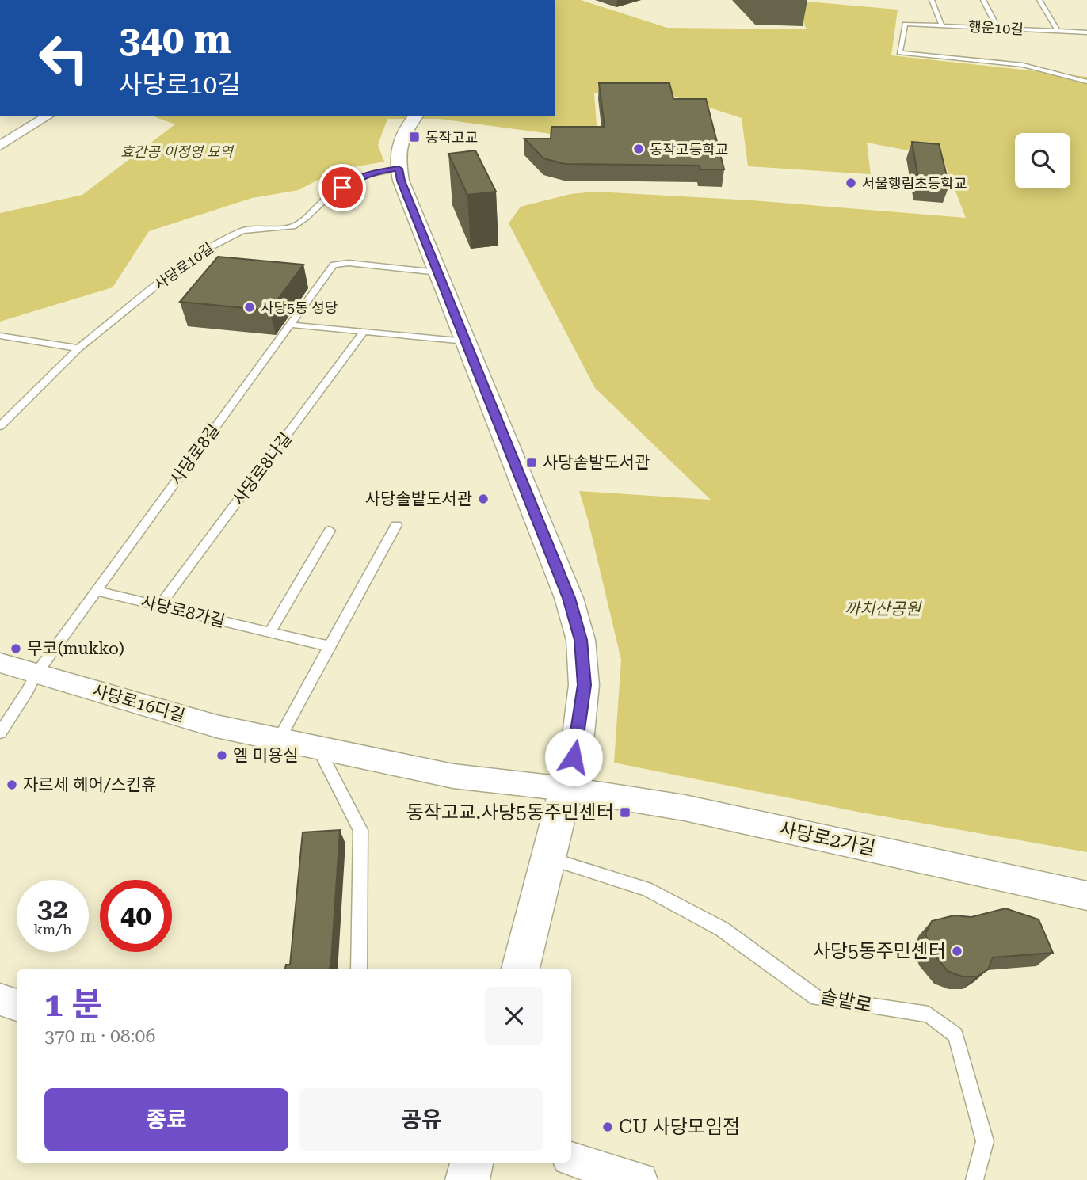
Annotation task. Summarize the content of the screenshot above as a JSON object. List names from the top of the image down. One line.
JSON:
{"streets":{"street":["사당로16다길","사당로2가길"],"lane":["행운10길","사당로10길","사당로8길","사당로8나길","사당로8가길","솔밭로"]},"crossings":[["사당로8길","사당로8가길"],["사당로8길","사당로16다길"],["사당로8나길","사당로8가길"],["사당로16다길","사당로2가길"]],"parks":["효간공 이정영 묘역","까치산공원"],"places":{"transit":["동작고교","사당솥발도서관","동작고교.사당5동주민센터"],"other":["동작고등학교","서울행림초등학교","사당5동 성당","사당솔밭도서관","무코(mukko)","엘 미용실","자르세 헤어/스킨휴","사당5동주민센터","CU 사당모임점"]},"page":{"turn":["340 m","사당로10길"],"speed":"32 km/h","limit":"40","heading":["1 분","370 m · 08:06"],"buttons":["종료","공유"]}}
